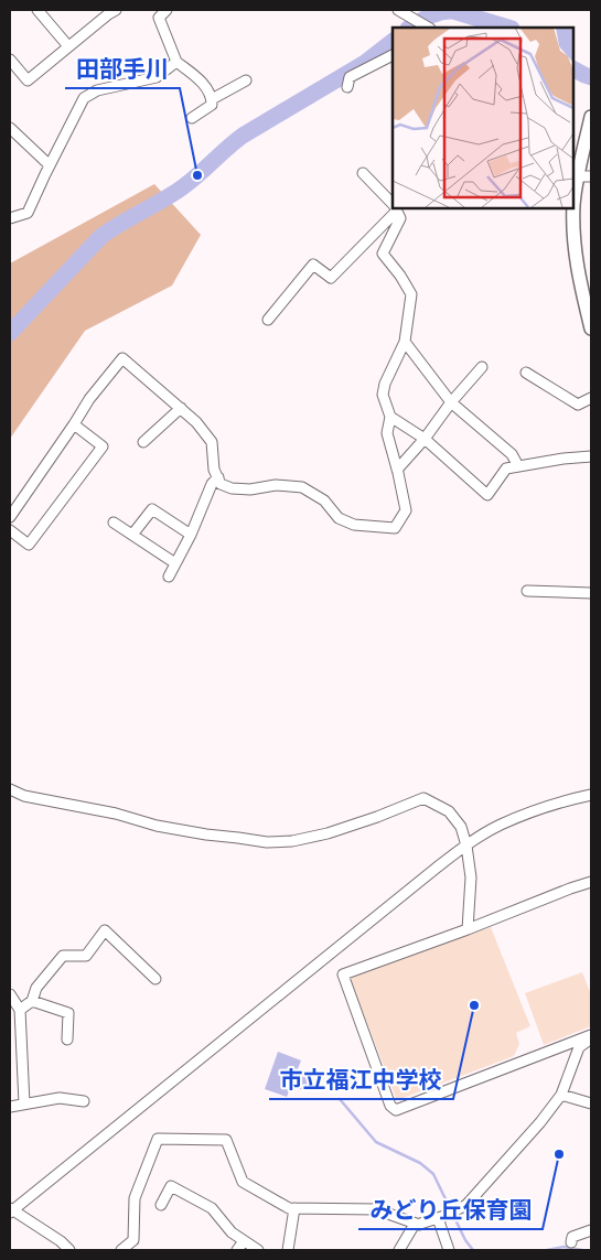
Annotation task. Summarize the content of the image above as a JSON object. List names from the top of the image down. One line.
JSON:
{"places":["田部手川","市立福江中学校","みどり丘保育園"]}
